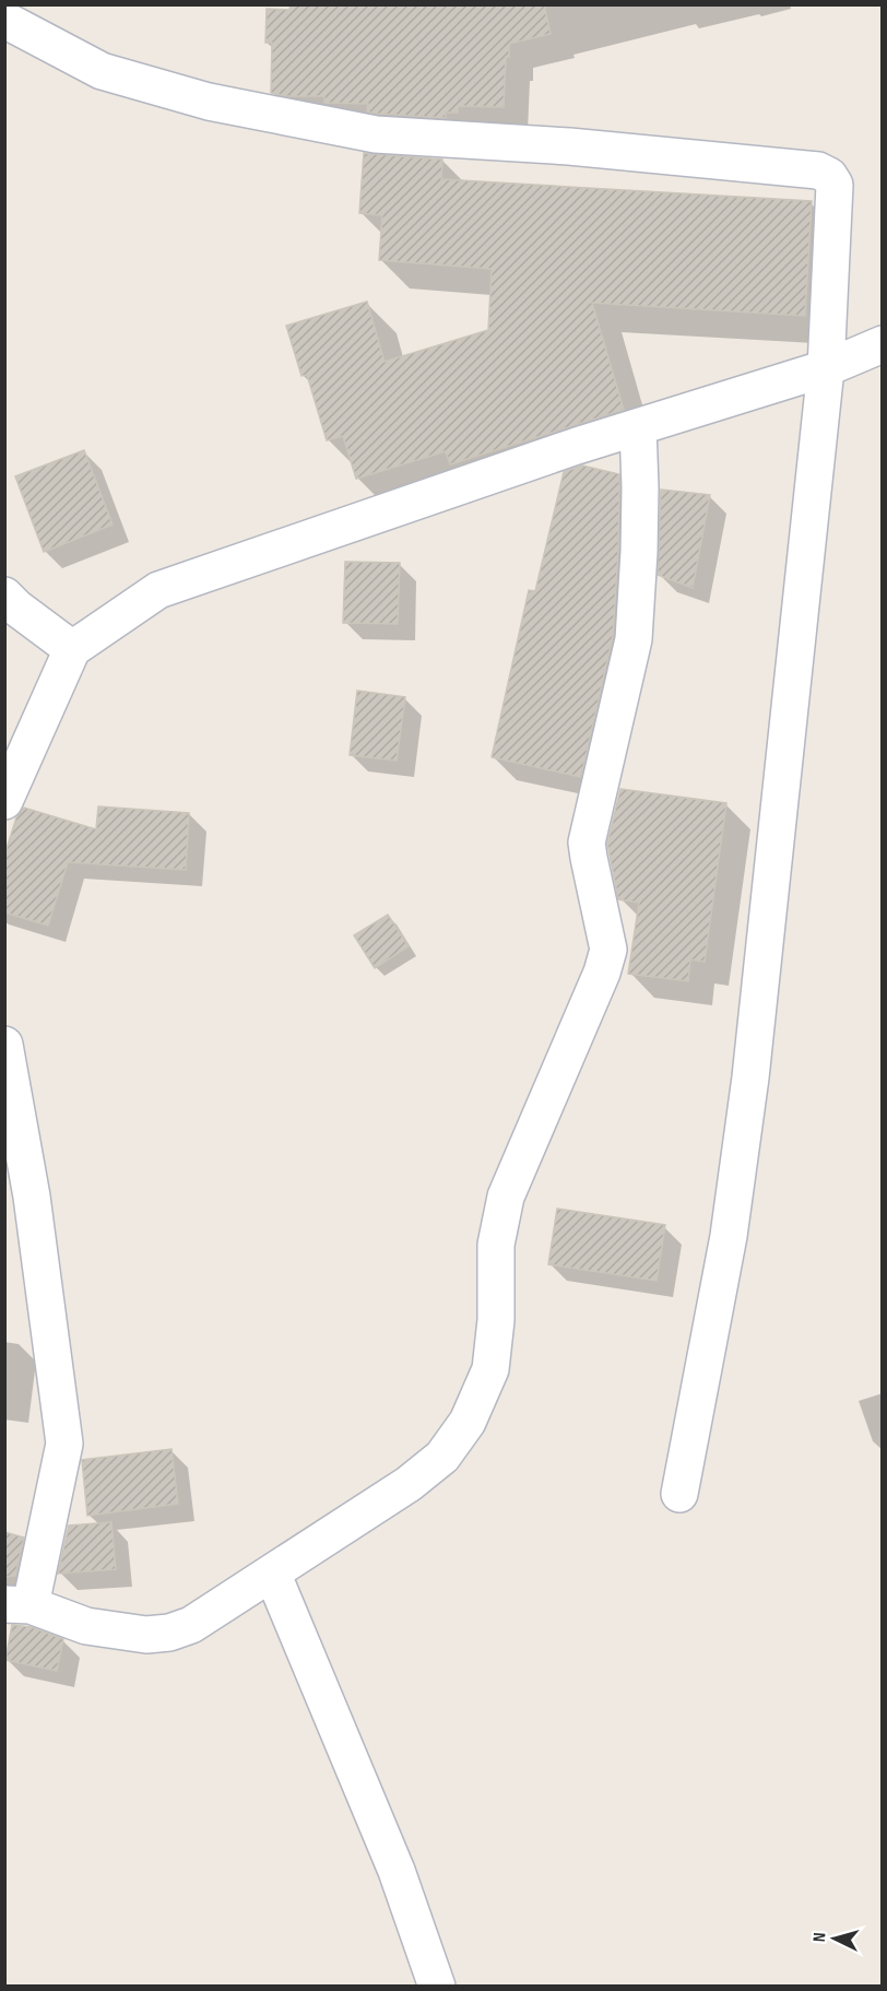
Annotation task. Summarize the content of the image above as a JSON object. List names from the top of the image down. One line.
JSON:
{"north":"left"}
